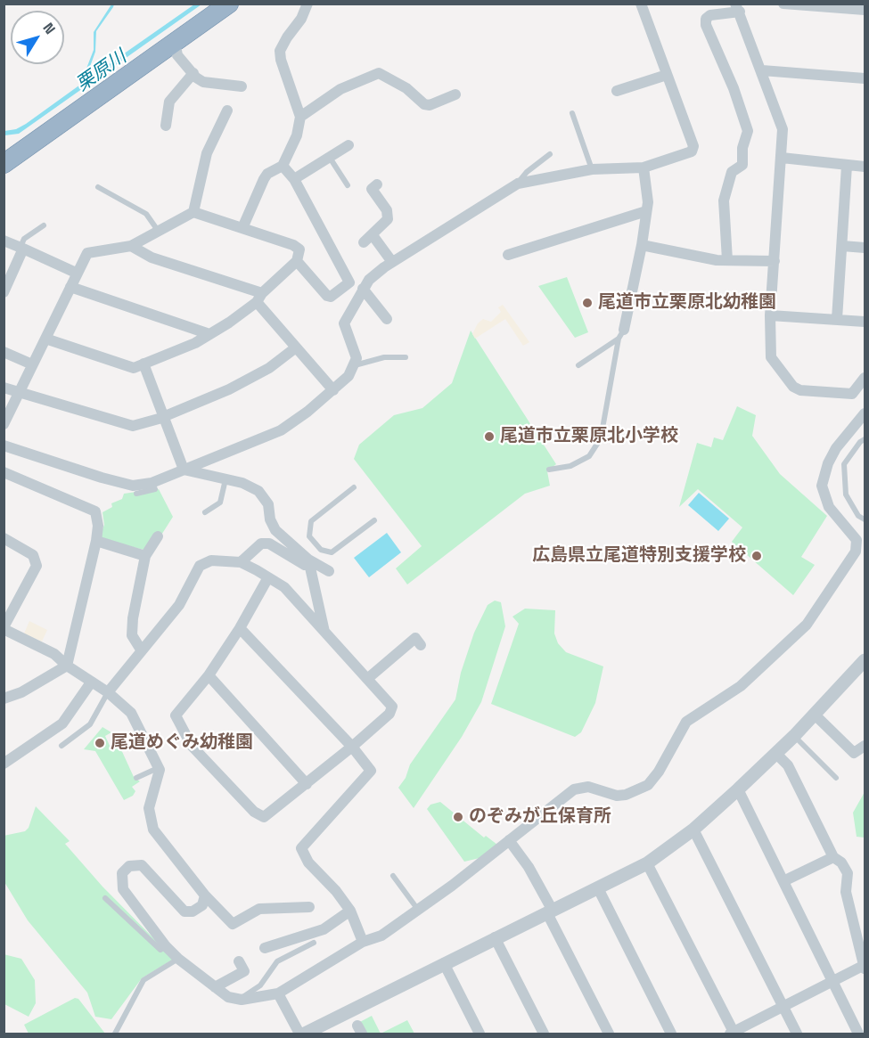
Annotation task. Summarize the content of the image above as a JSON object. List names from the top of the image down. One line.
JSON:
{"water":["栗原川"],"places":["尾道市立栗原北幼稚園","尾道市立栗原北小学校","広島県立尾道特別支援学校","尾道めぐみ幼稚園","のぞみが丘保育所"],"north":"top right"}
